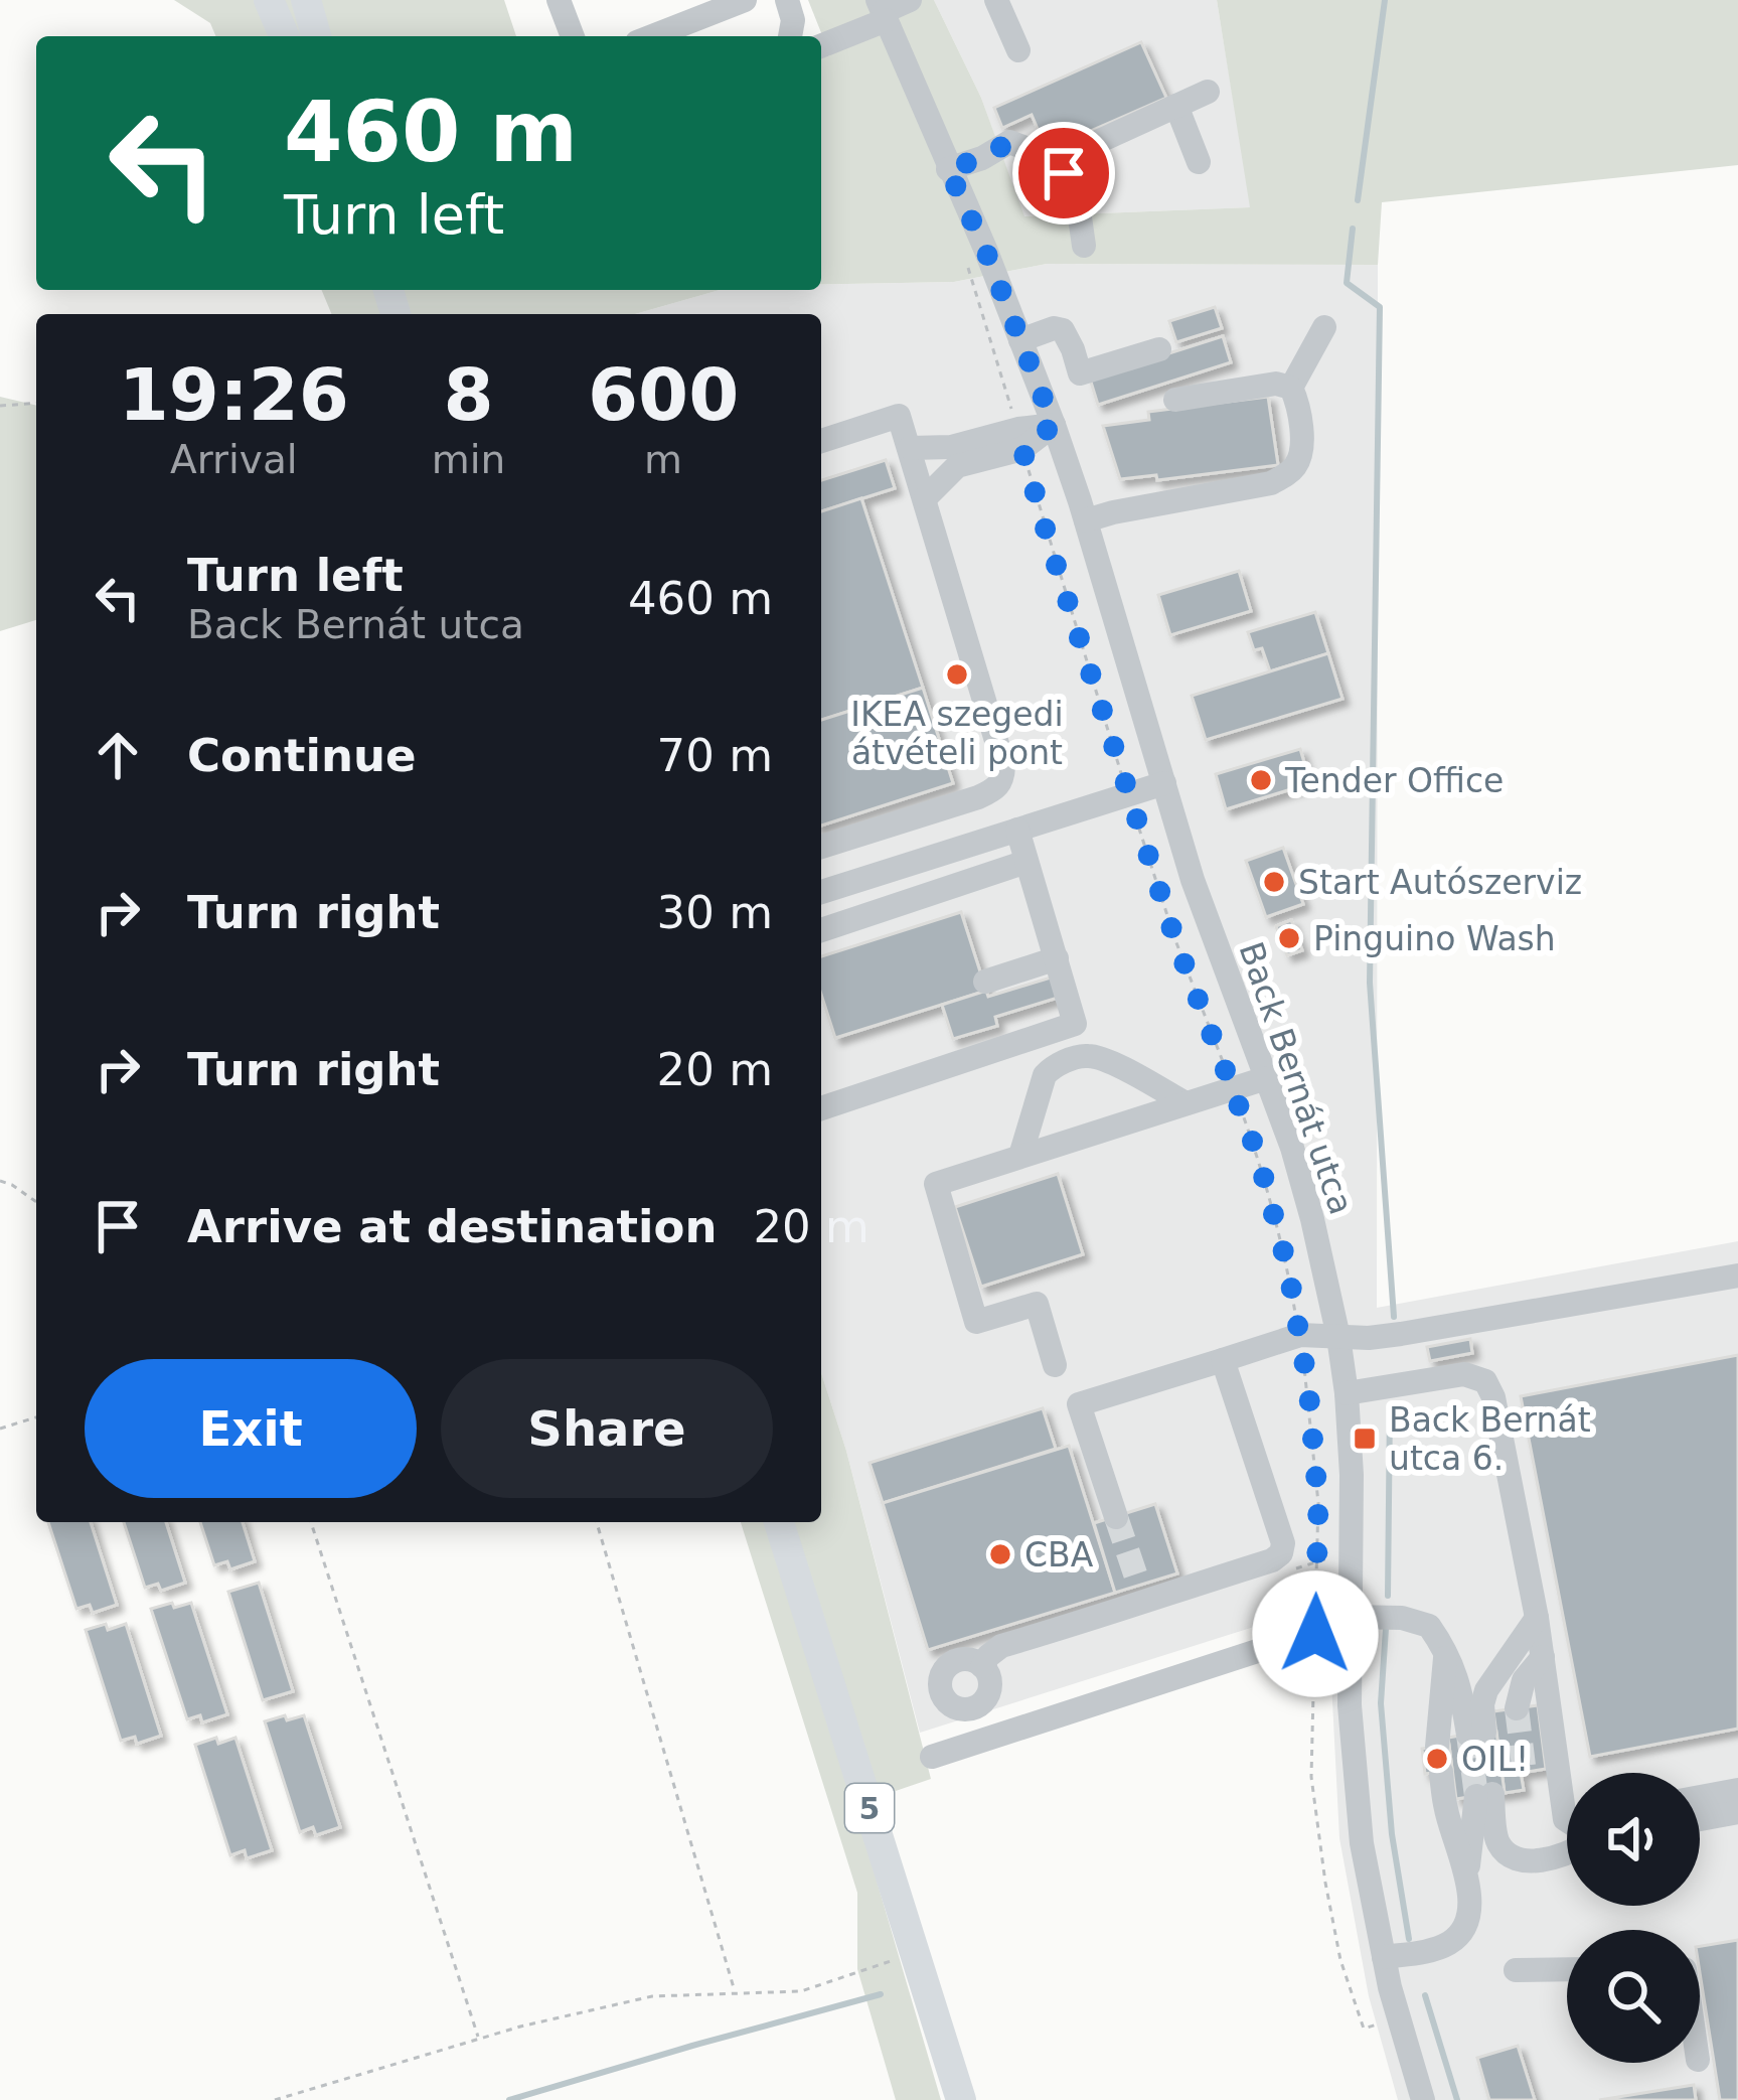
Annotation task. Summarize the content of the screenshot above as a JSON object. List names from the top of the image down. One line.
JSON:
{"streets":{"main road":["5"],"street":["Back Bernát utca"]},"places":{"other":["IKEA szegedi átvételi pont","Tender Office","Start Autószerviz","Pinguino Wash","CBA","OIL!"],"transit":["Back Bernát utca 6."]},"page":{"turn":["460 m","Turn left"],"eta":["19:26","Arrival","8","min","600","m"],"list":[{"name":"Turn left","note":"Back Bernát utca","value":"460 m"},{"name":"Continue","value":"70 m"},{"name":"Turn right","value":"30 m"},{"name":"Turn right","value":"20 m"},{"name":"Arrive at destination","value":"20 m"}],"buttons":["Exit","Share"]}}
